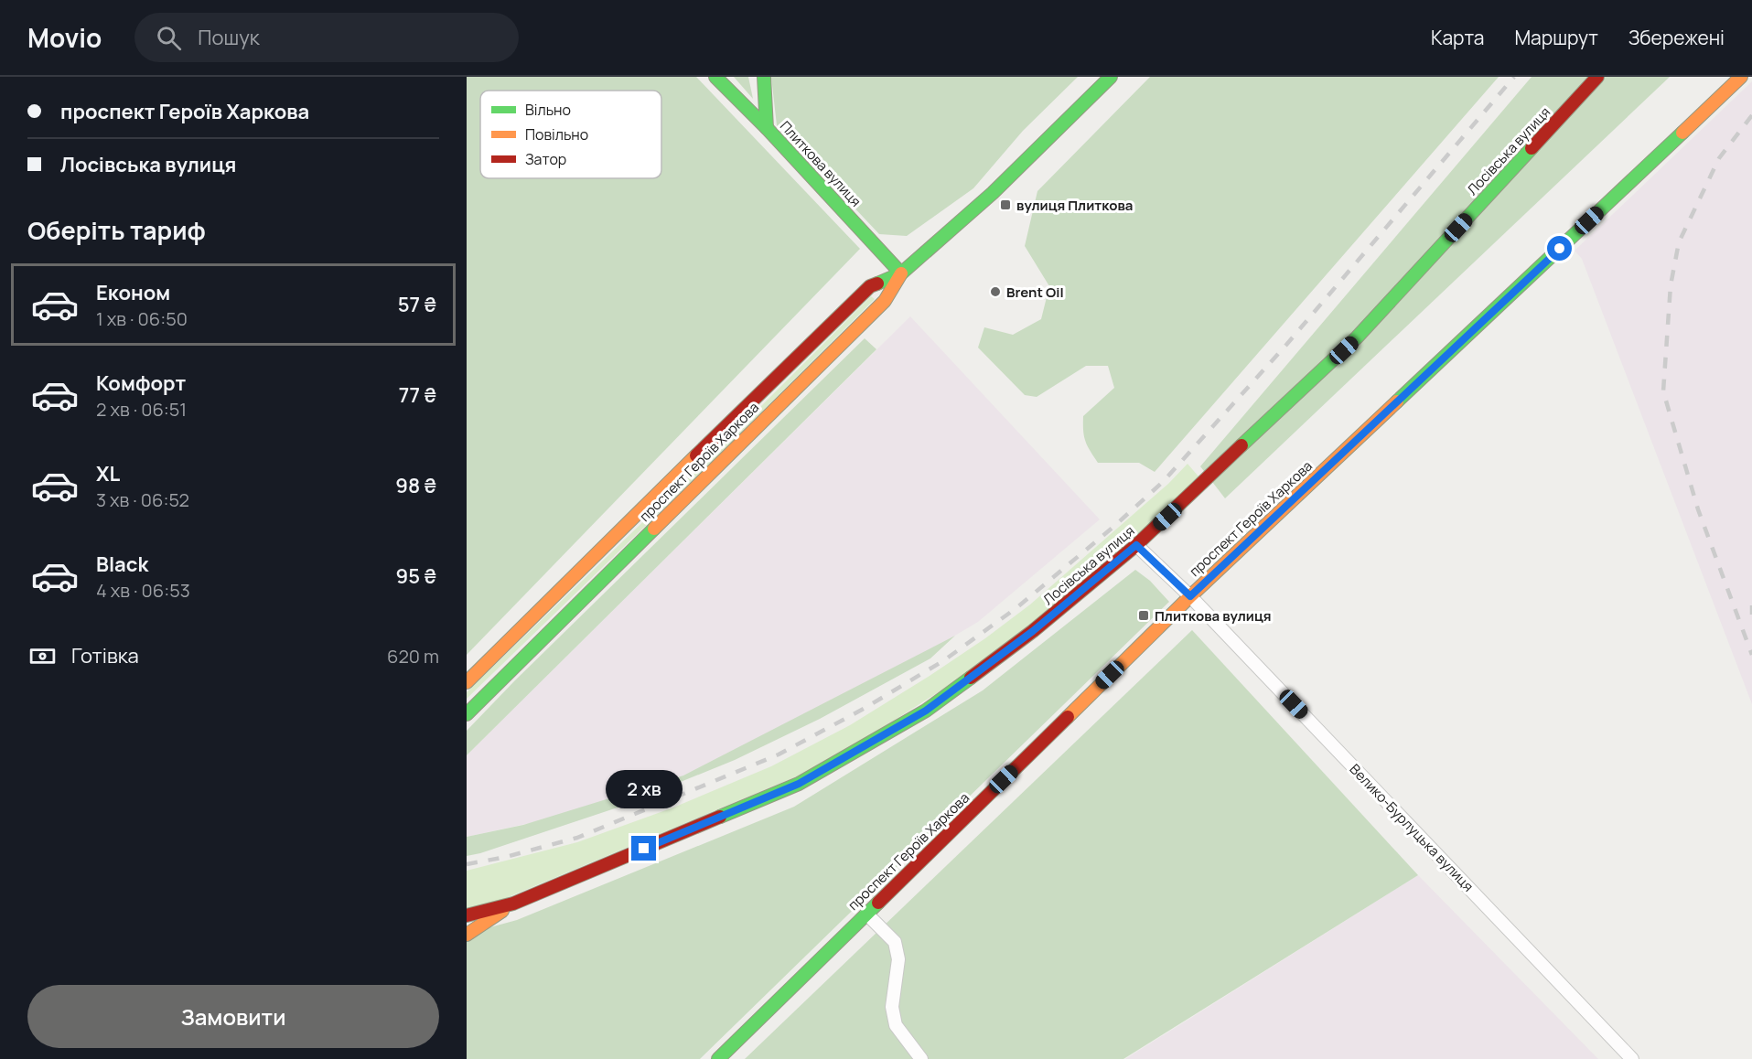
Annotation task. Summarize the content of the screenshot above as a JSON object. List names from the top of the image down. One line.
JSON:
{"streets":{"main road":["Лосівська вулиця","Плиткова вулиця","проспект Героїв Харкова"],"street":["Велико-Бурлуцька вулиця"]},"crossings":[["Плиткова вулиця","проспект Героїв Харкова"],["проспект Героїв Харкова","Велико-Бурлуцька вулиця"]],"places":{"transit":["вулиця Плиткова","Плиткова вулиця"],"other":["Brent Oil"]},"legend":["Вільно","Повільно","Затор"],"page":{"header":"Movio","search":"Пошук","nav":["Карта","Маршрут","Збережені"],"banner":["проспект Героїв Харкова","Лосівська вулиця"],"heading":"Оберіть тариф","list":[{"name":"Економ","note":"1 хв · 06:50","value":"57 ₴"},{"name":"Комфорт","note":"2 хв · 06:51","value":"77 ₴"},{"name":"XL","note":"3 хв · 06:52","value":"98 ₴"},{"name":"Black","note":"4 хв · 06:53","value":"95 ₴"}],"pay":["Готівка","620 m"],"bubble":"2 хв","buttons":"Замовити"}}
